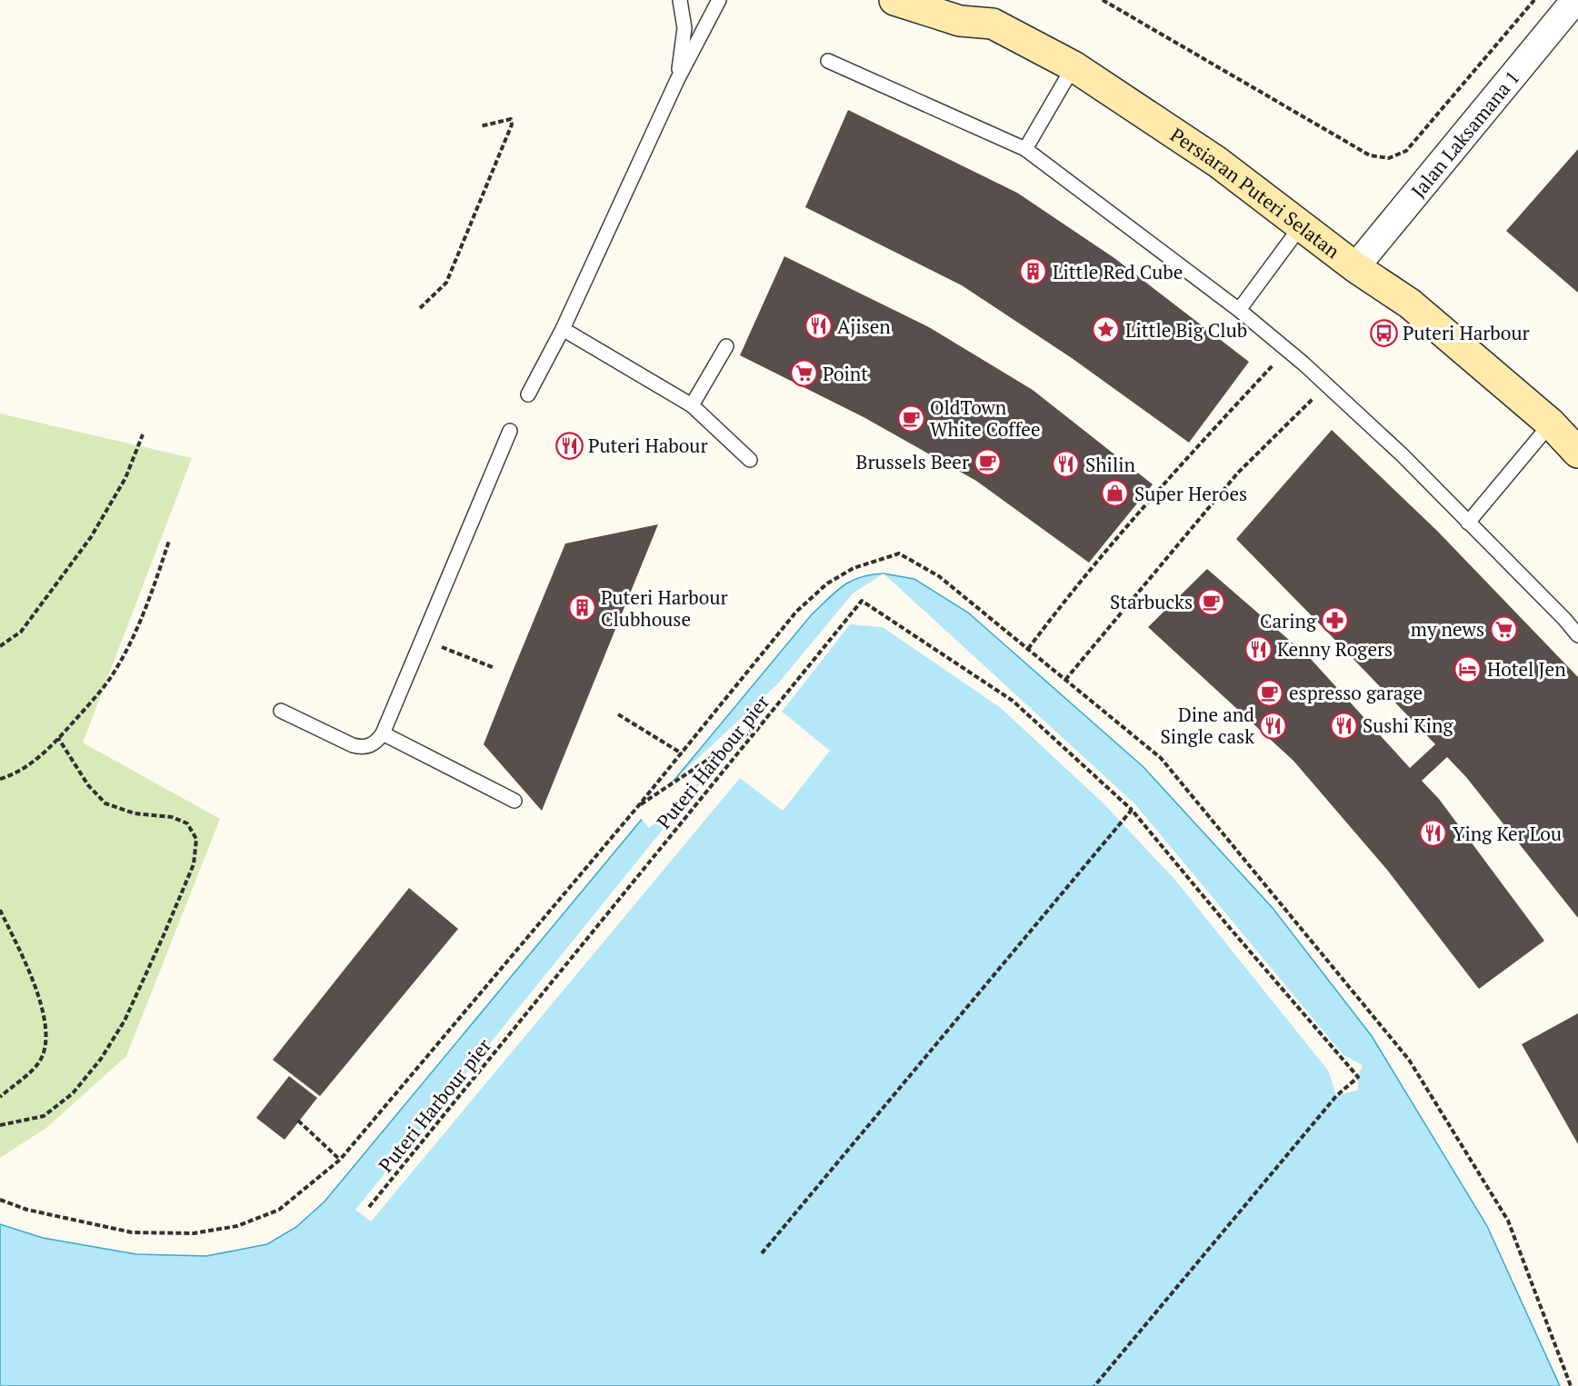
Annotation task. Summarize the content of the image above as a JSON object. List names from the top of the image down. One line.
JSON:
{"streets":{"street":["Jalan Laksamana 1","Persiaran Puteri Selatan"],"path":["Puteri Harbour pier"]},"crossings":[["Jalan Laksamana 1","Persiaran Puteri Selatan"]],"places":{"building":["Little Red Cube","Puteri Harbour Clubhouse"],"restaurant":["Ajisen","Puteri Habour","Shilin","Kenny Rogers","Dine and Single cask","Sushi King","Ying Ker Lou"],"place":["Little Big Club"],"bus stop":["Puteri Harbour"],"supermarket":["Point","my news"],"cafe":["OldTown White Coffee","Brussels Beer","Starbucks","espresso garage"],"shop":["Super Heroes"],"pharmacy":["Caring"],"hotel":["Hotel Jen"]}}
